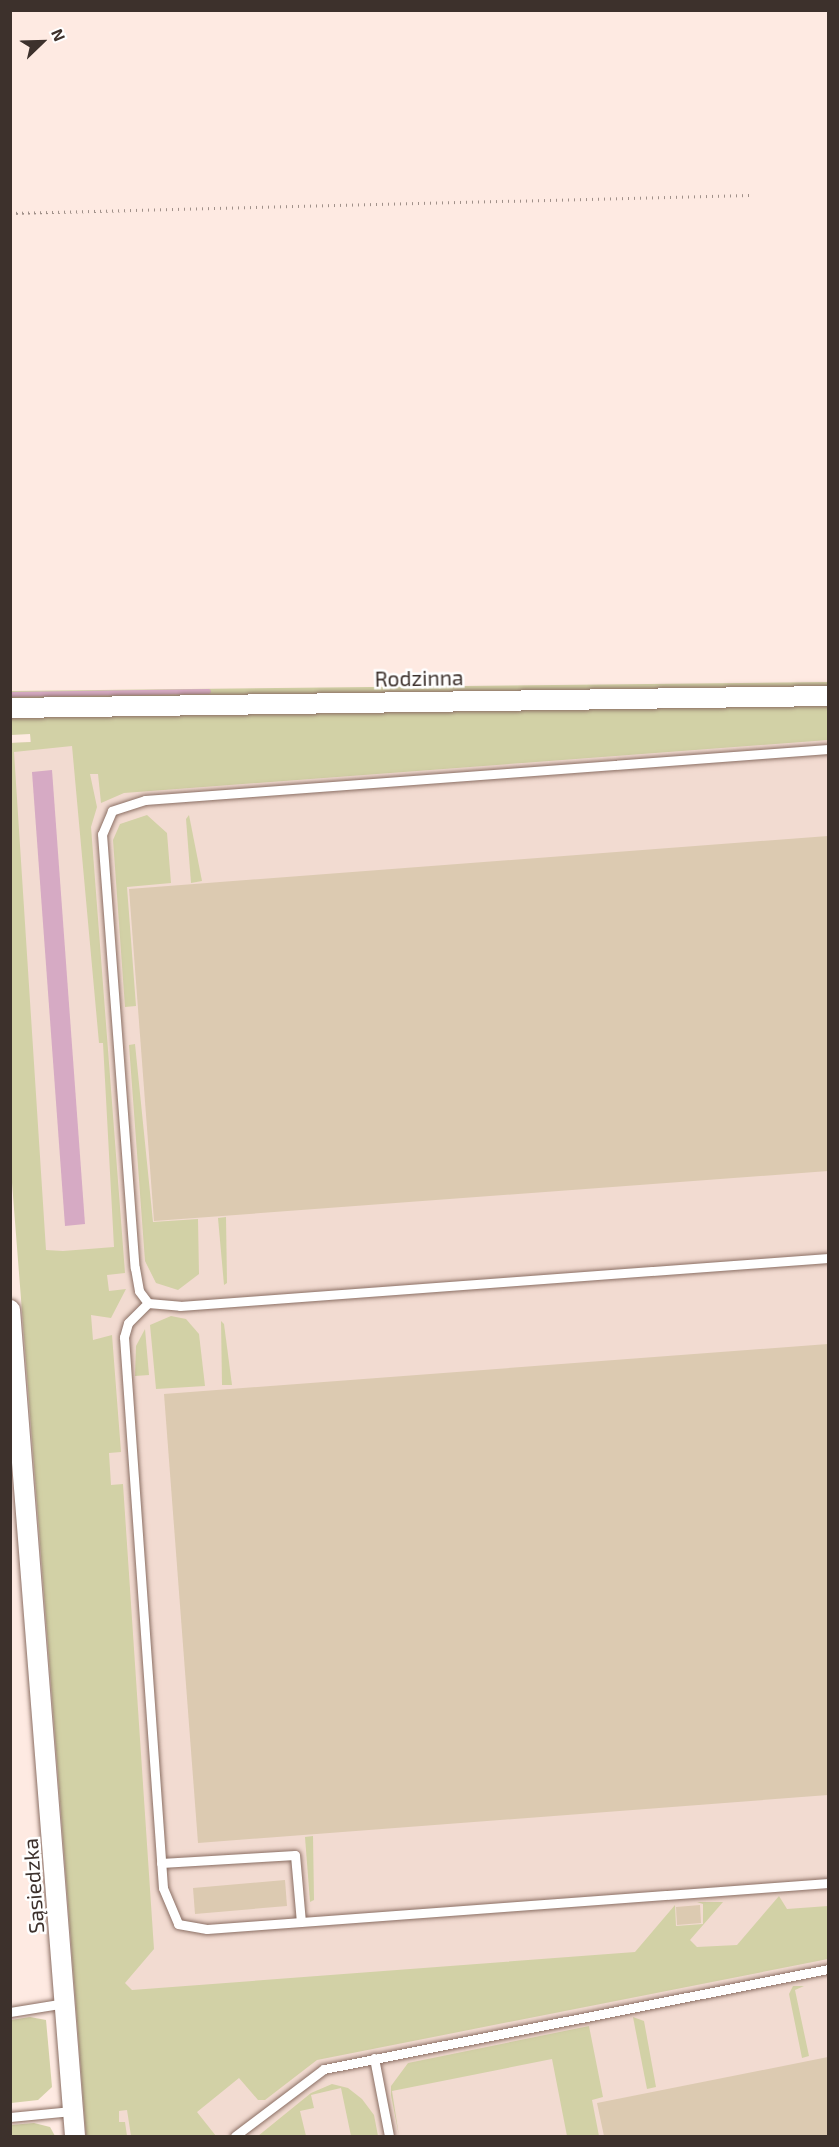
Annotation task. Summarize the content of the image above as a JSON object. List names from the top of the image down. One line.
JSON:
{"streets":{"street":["Rodzinna","Sąsiedzka"]},"north":"top right"}
